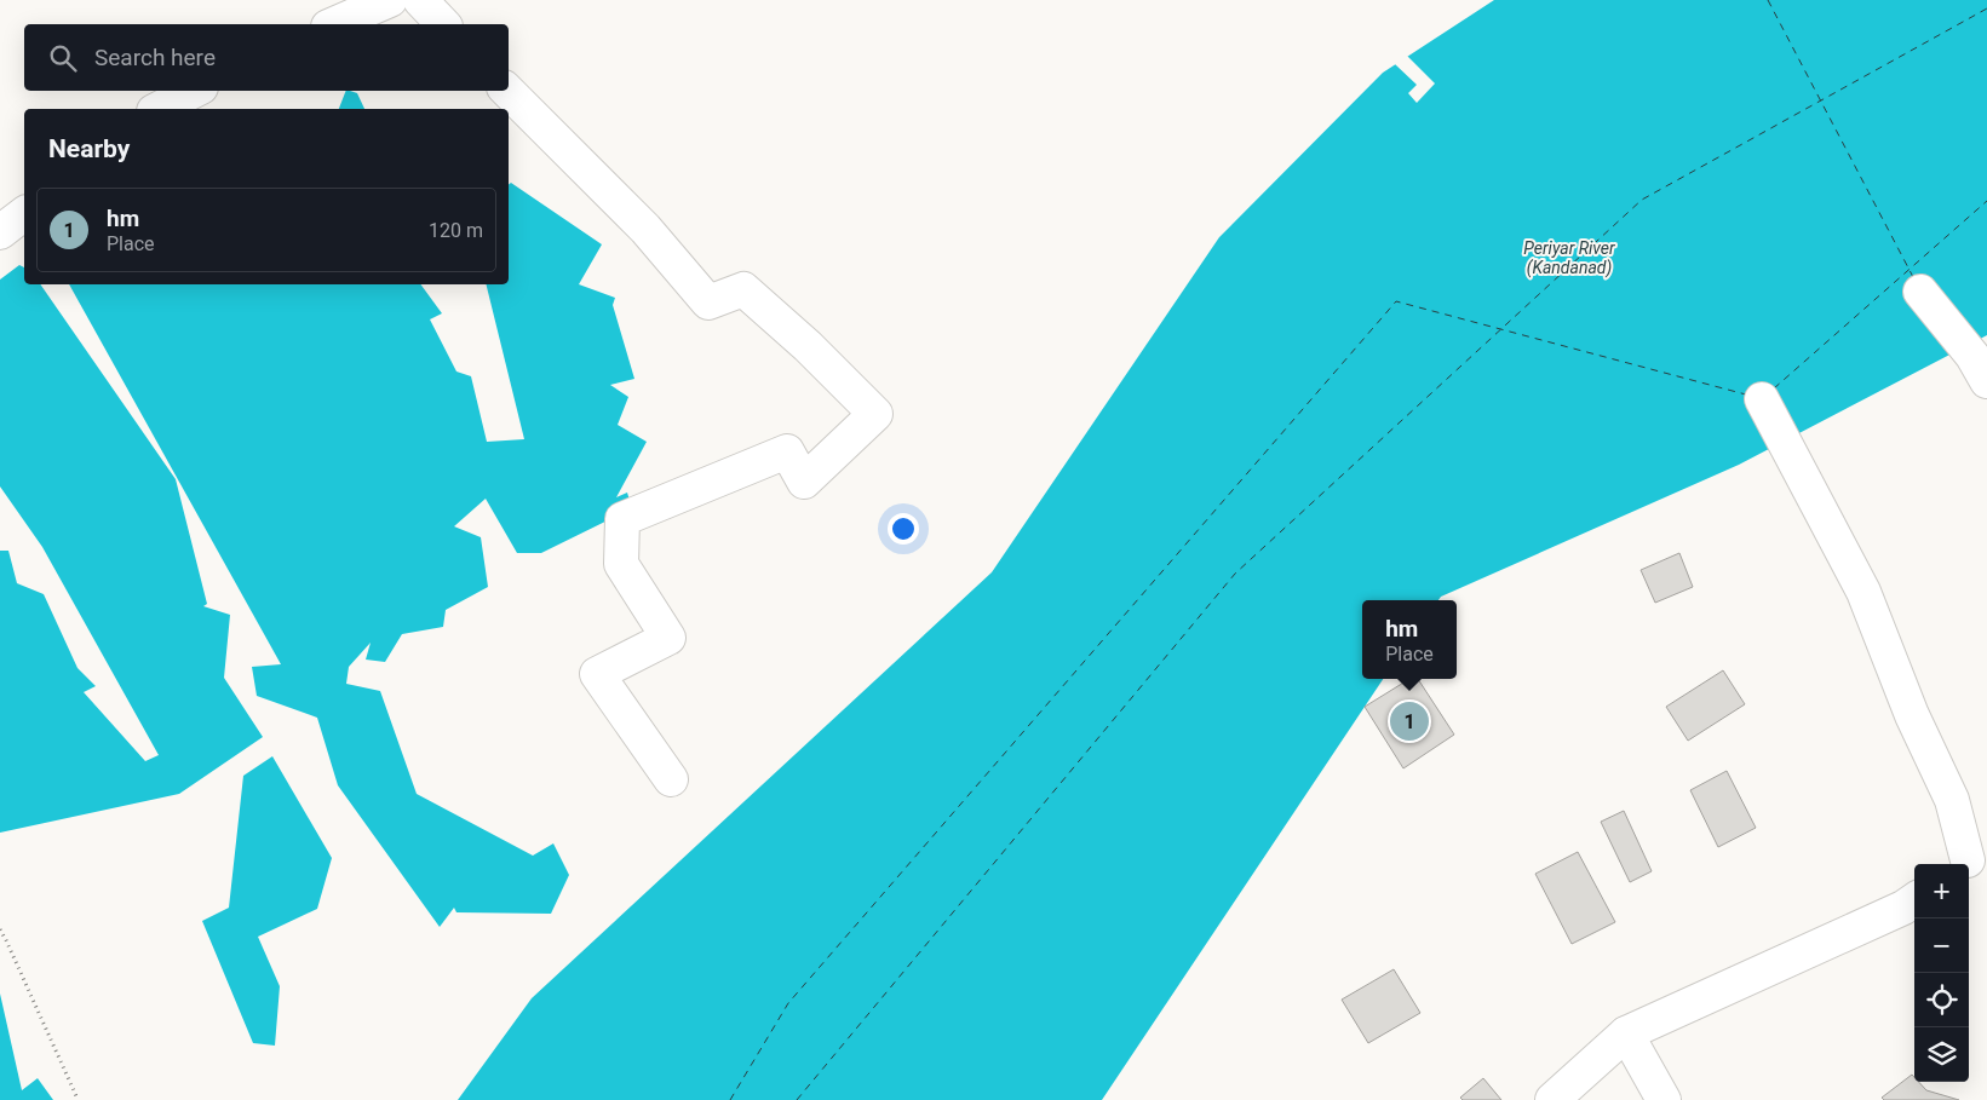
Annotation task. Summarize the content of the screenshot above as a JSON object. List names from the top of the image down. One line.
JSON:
{"water":["Periyar River (Kandanad)"],"page":{"search":"Search here","heading":"Nearby","list":[{"mark":"1","name":"hm","note":"Place","value":"120 m"}],"popup":["hm","Place"],"pins":"1","map_buttons":["+","−"]}}
